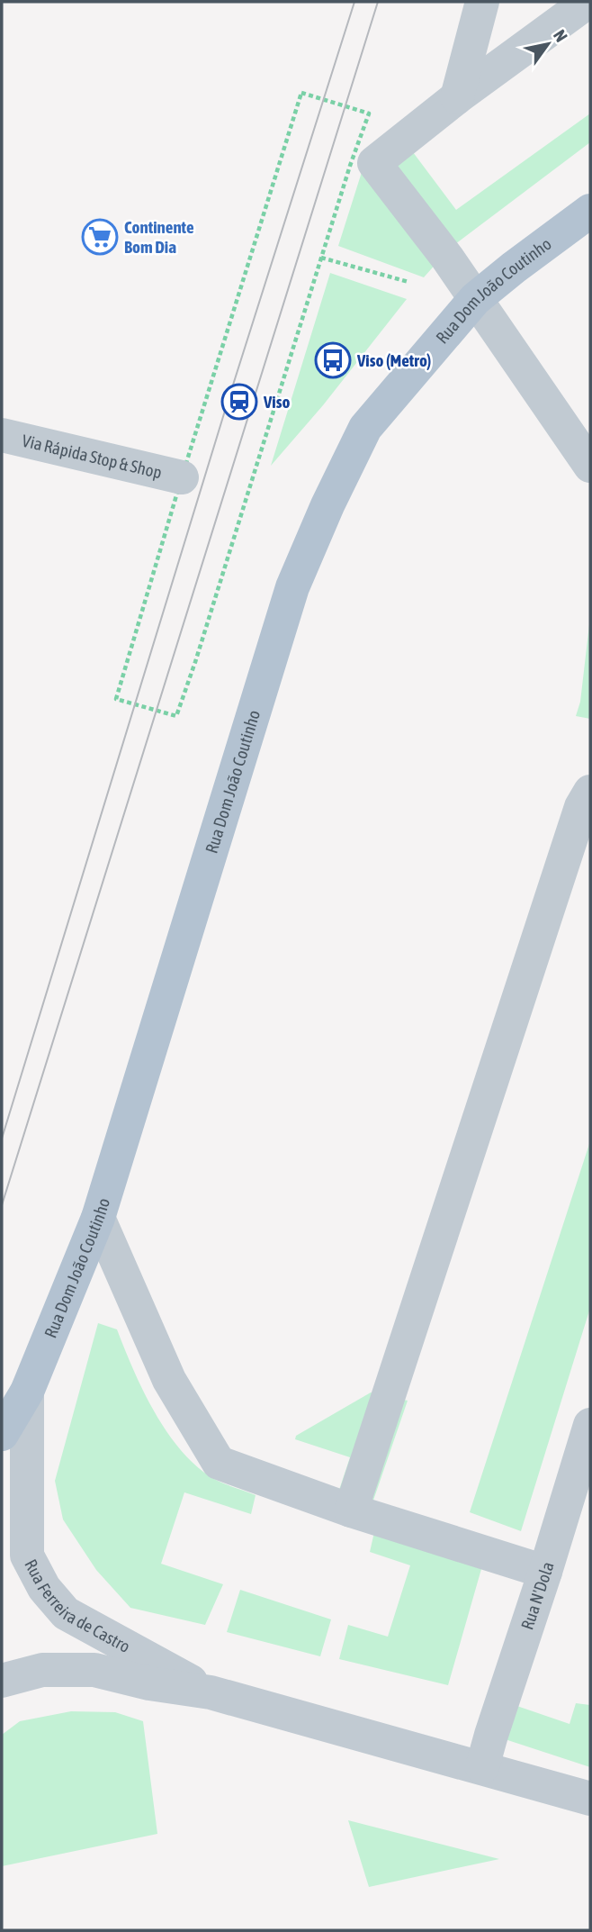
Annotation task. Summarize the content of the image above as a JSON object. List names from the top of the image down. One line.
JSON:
{"streets":{"main road":["Rua Dom João Coutinho"],"street":["Via Rápida Stop & Shop","Rua N'Dola","Rua Ferreira de Castro"]},"crossings":[["Rua Dom João Coutinho","Rua Ferreira de Castro"],["Rua N'Dola","Rua Ferreira de Castro"]],"places":{"supermarket":["Continente Bom Dia"],"bus stop":["Viso (Metro)"],"station":["Viso"]},"north":"top right"}
